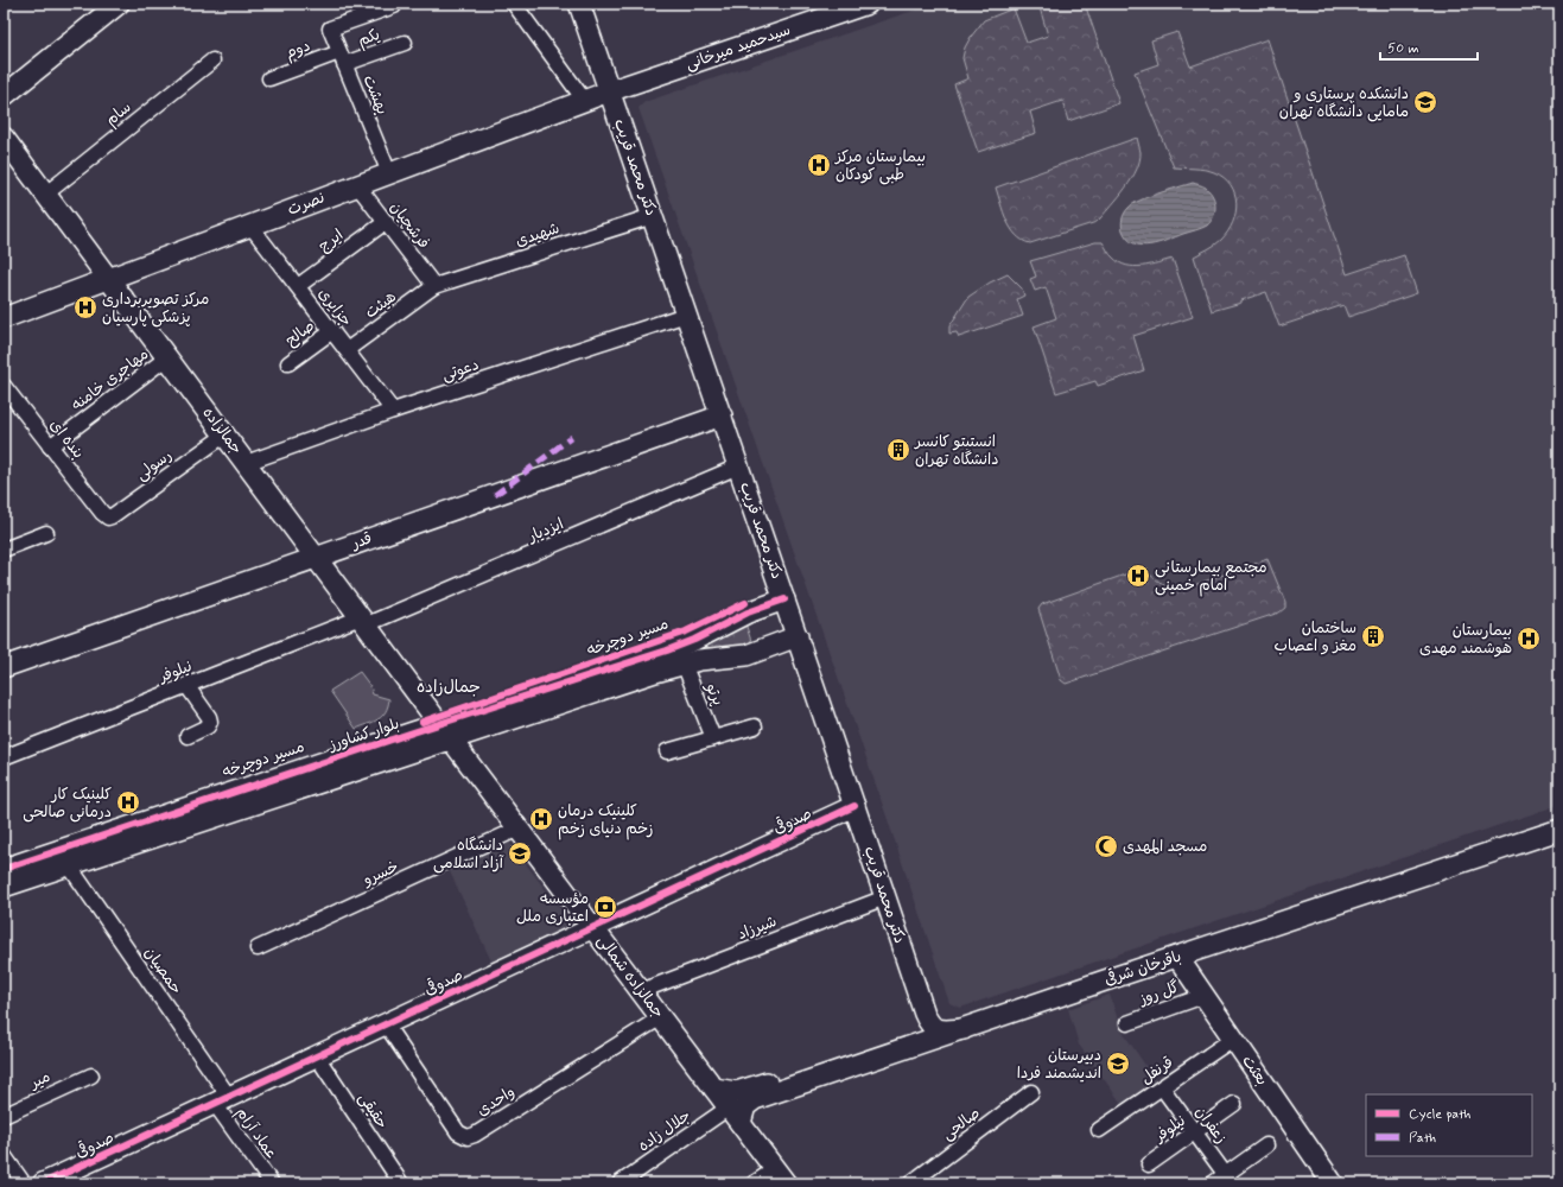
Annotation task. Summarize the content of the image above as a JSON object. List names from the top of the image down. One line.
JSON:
{"streets":{"main road":["سیدحمید میرخانی","دکتر محمد قریب","نصرت","جمالزاده","قدر","بلوار کشاورز","صدوقی","باقرخان شرقی","جمالزاده شمالی","بعثت"],"street":["یکم","دوم","بهشت","سام","فرشچیان","شهیدی","ایرج","هیئت","جزایری","صالح","دعوتی","مهاجری خامنه","بنده ای","رسولی","ایزدیار","نیلوفر","پرتو","خسرو","شیرزاد","حمصیان","گل روز","قرنفل","میر","واحدی","حقیقی","صالحی","زعفران","جلال زاده","عماد آرام"],"cycle path":["مسیر دوچرخه"]},"crossings":[["یکم","دوم"],["یکم","بهشت"],["سیدحمید میرخانی","دکتر محمد قریب"],["سیدحمید میرخانی","نصرت"],["دوم","بهشت"],["بهشت","نصرت"],["سام","جمالزاده"],["دکتر محمد قریب","نصرت"],["دکتر محمد قریب","شهیدی"],["دکتر محمد قریب","دعوتی"],["دکتر محمد قریب","ایزدیار"],["دکتر محمد قریب","قدر"],["دکتر محمد قریب","بلوار کشاورز"],["دکتر محمد قریب","صدوقی"],["دکتر محمد قریب","شیرزاد"],["نصرت","فرشچیان"],["نصرت","جزایری"],["نصرت","جمالزاده"],["فرشچیان","شهیدی"],["فرشچیان","ایرج"],["فرشچیان","هیئت"],["شهیدی","هیئت"],["ایرج","جزایری"],["هیئت","جزایری"],["جزایری","صالح"],["جزایری","دعوتی"],["دعوتی","جمالزاده"],["مهاجری خامنه","جمالزاده"],["مهاجری خامنه","بنده ای"],["جمالزاده","رسولی"],["جمالزاده","ایزدیار"],["جمالزاده","قدر"],["جمالزاده","نیلوفر"],["جمالزاده","بلوار کشاورز"],["جمالزاده","جمالزاده شمالی"],["بنده ای","رسولی"],["ایزدیار","نیلوفر"],["نیلوفر","زعفران"],["پرتو","بلوار کشاورز"],["بلوار کشاورز","حمصیان"],["بلوار کشاورز","جمالزاده شمالی"],["صدوقی","حمصیان"],["صدوقی","جمالزاده شمالی"],["صدوقی","واحدی"],["صدوقی","حقیقی"],["صدوقی","عماد آرام"],["خسرو","جمالزاده شمالی"],["شیرزاد","جمالزاده شمالی"],["باقرخان شرقی","جمالزاده شمالی"],["باقرخان شرقی","بعثت"],["باقرخان شرقی","جلال زاده"],["حمصیان","عماد آرام"],["جمالزاده شمالی","واحدی"],["جمالزاده شمالی","جلال زاده"],["گل روز","بعثت"],["قرنفل","بعثت"],["قرنفل","زعفران"]],"districts":["جمال‌زاده"],"places":{"school or university":["دانشکده پرستاری و مامایی دانشگاه تهران","دانشگاه آزاد اسلامی","دبیرستان اندیشمند فردا"],"hospital":["بیمارستان مرکز طبی کودکان","مرکز تصویربرداری پزشکی پارسیان","مجتمع بیمارستانی امام خمینی","بیمارستان هوشمند مهدی","کلینیک کار درمانی صالحی","کلینیک درمان زخم دنیای زخم"],"building":["انستیتو کانسر دانشگاه تهران","ساختمان مغز و اعصاب"],"mosque":["مسجد المهدی"],"bank":["مؤسسه اعتباری ملل"]},"legend":["Cycle path","Path"],"scale_bar":"50 m"}
